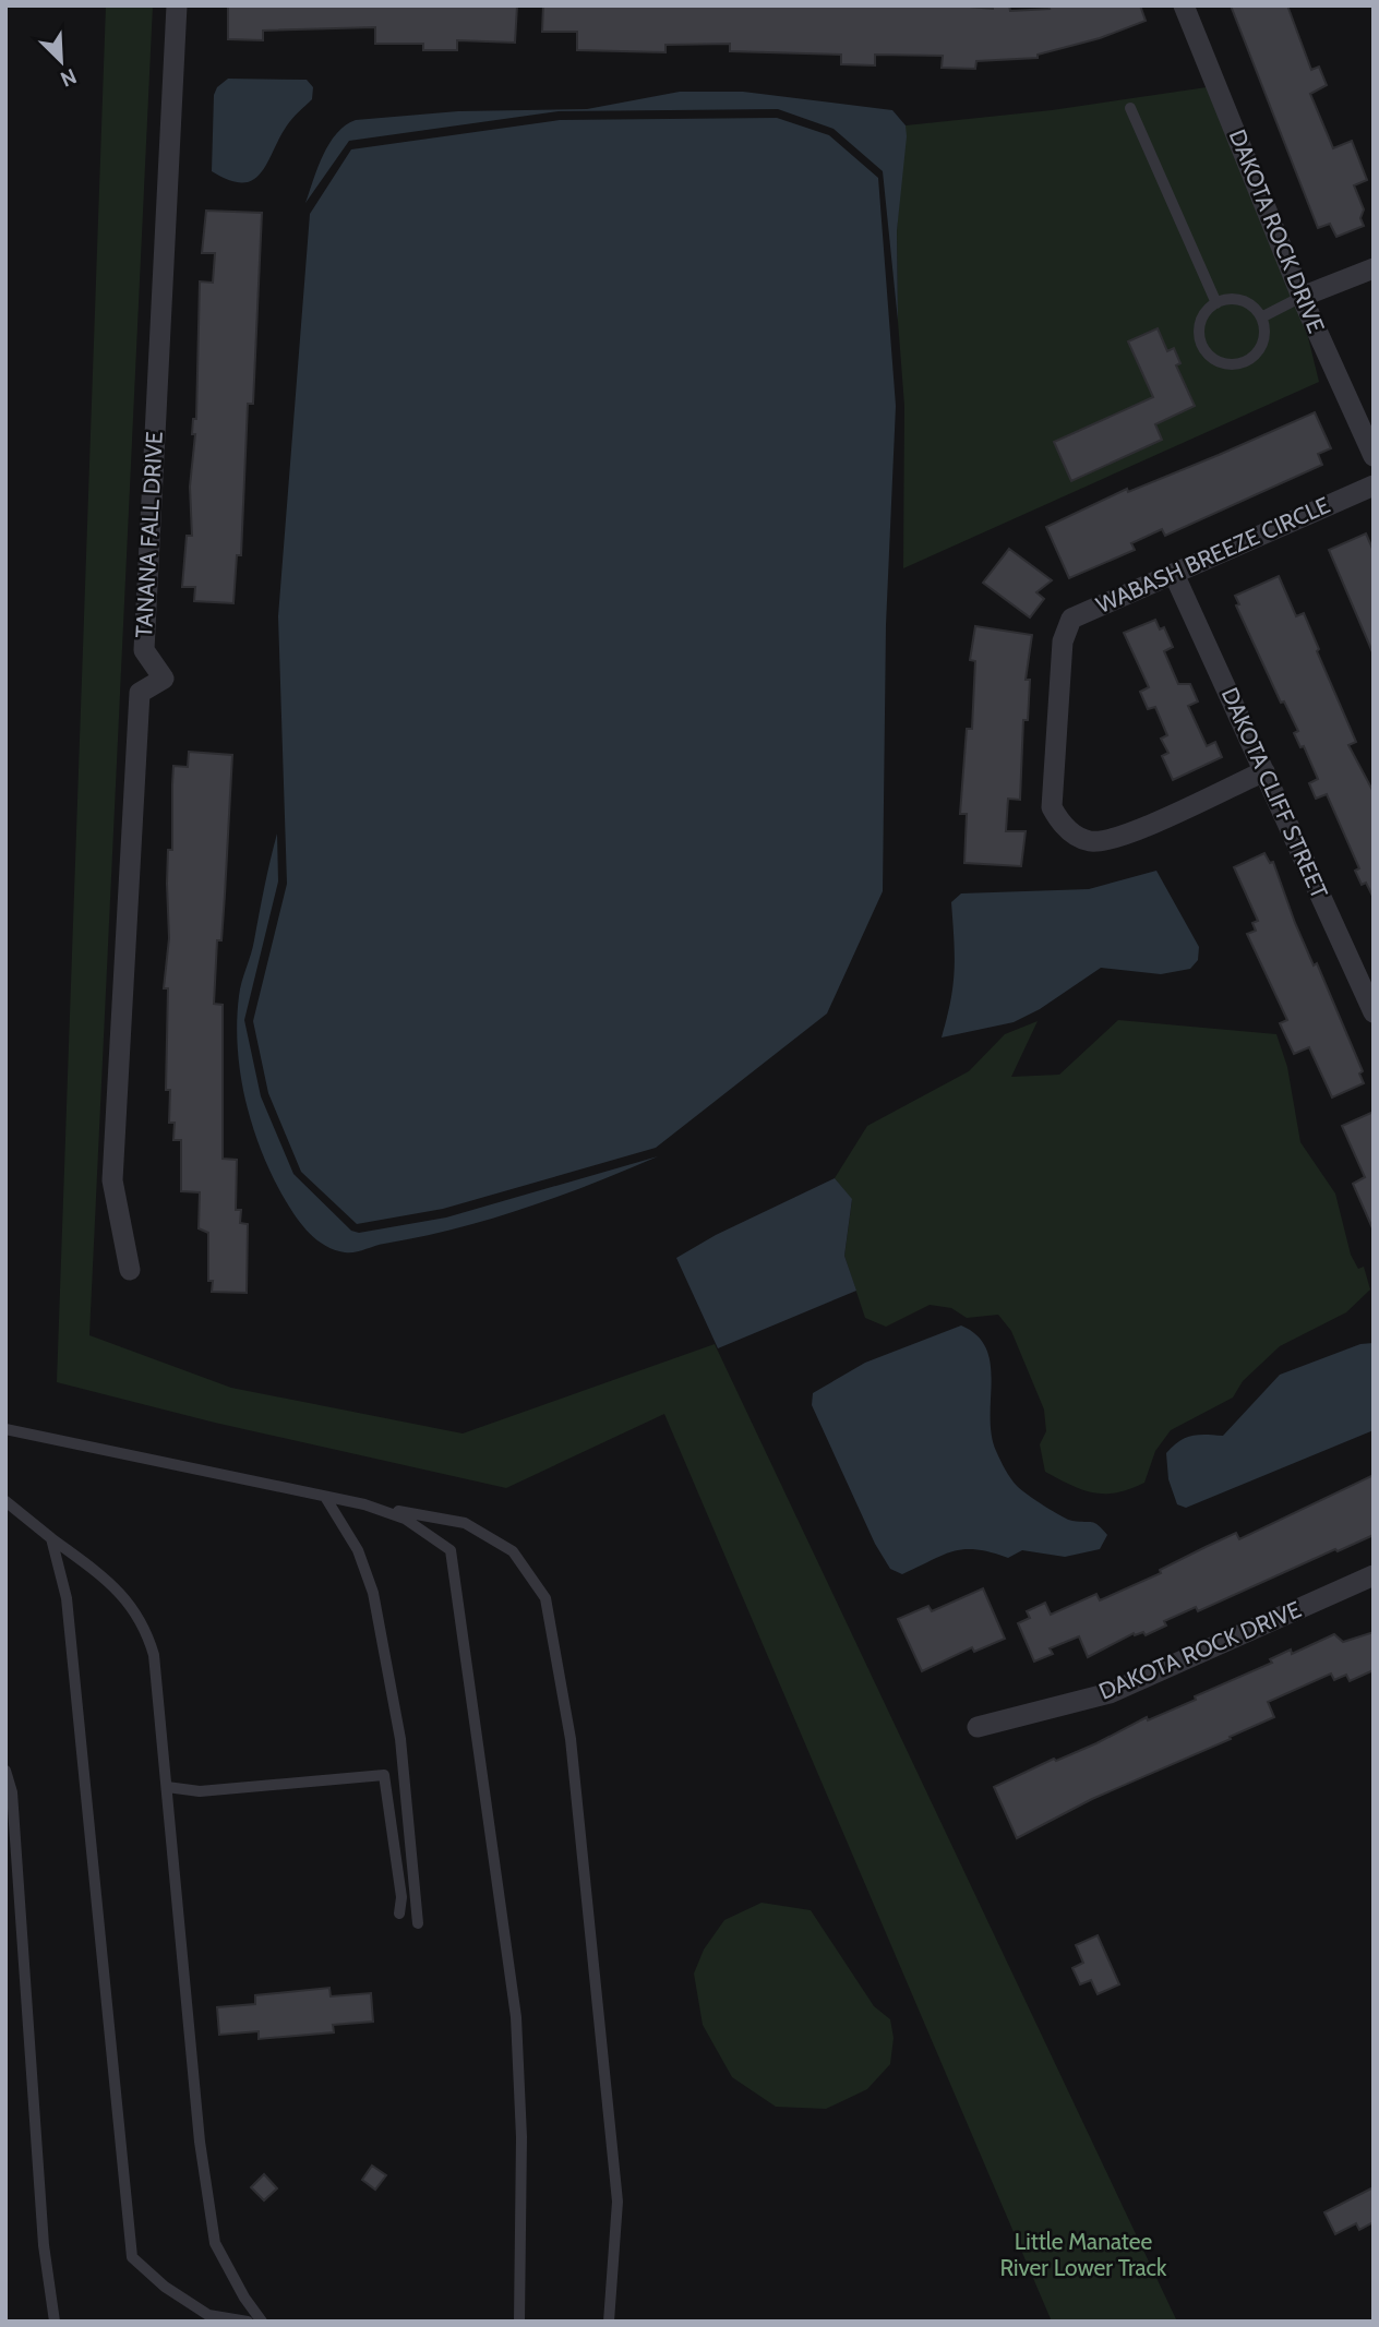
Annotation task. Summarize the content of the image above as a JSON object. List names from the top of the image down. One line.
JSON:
{"streets":{"street":["DAKOTA ROCK DRIVE","TANANA FALL DRIVE","WABASH BREEZE CIRCLE","DAKOTA CLIFF STREET"]},"crossings":[["WABASH BREEZE CIRCLE","DAKOTA CLIFF STREET"]],"parks":["Little Manatee River Lower Track"],"north":"bottom right"}
